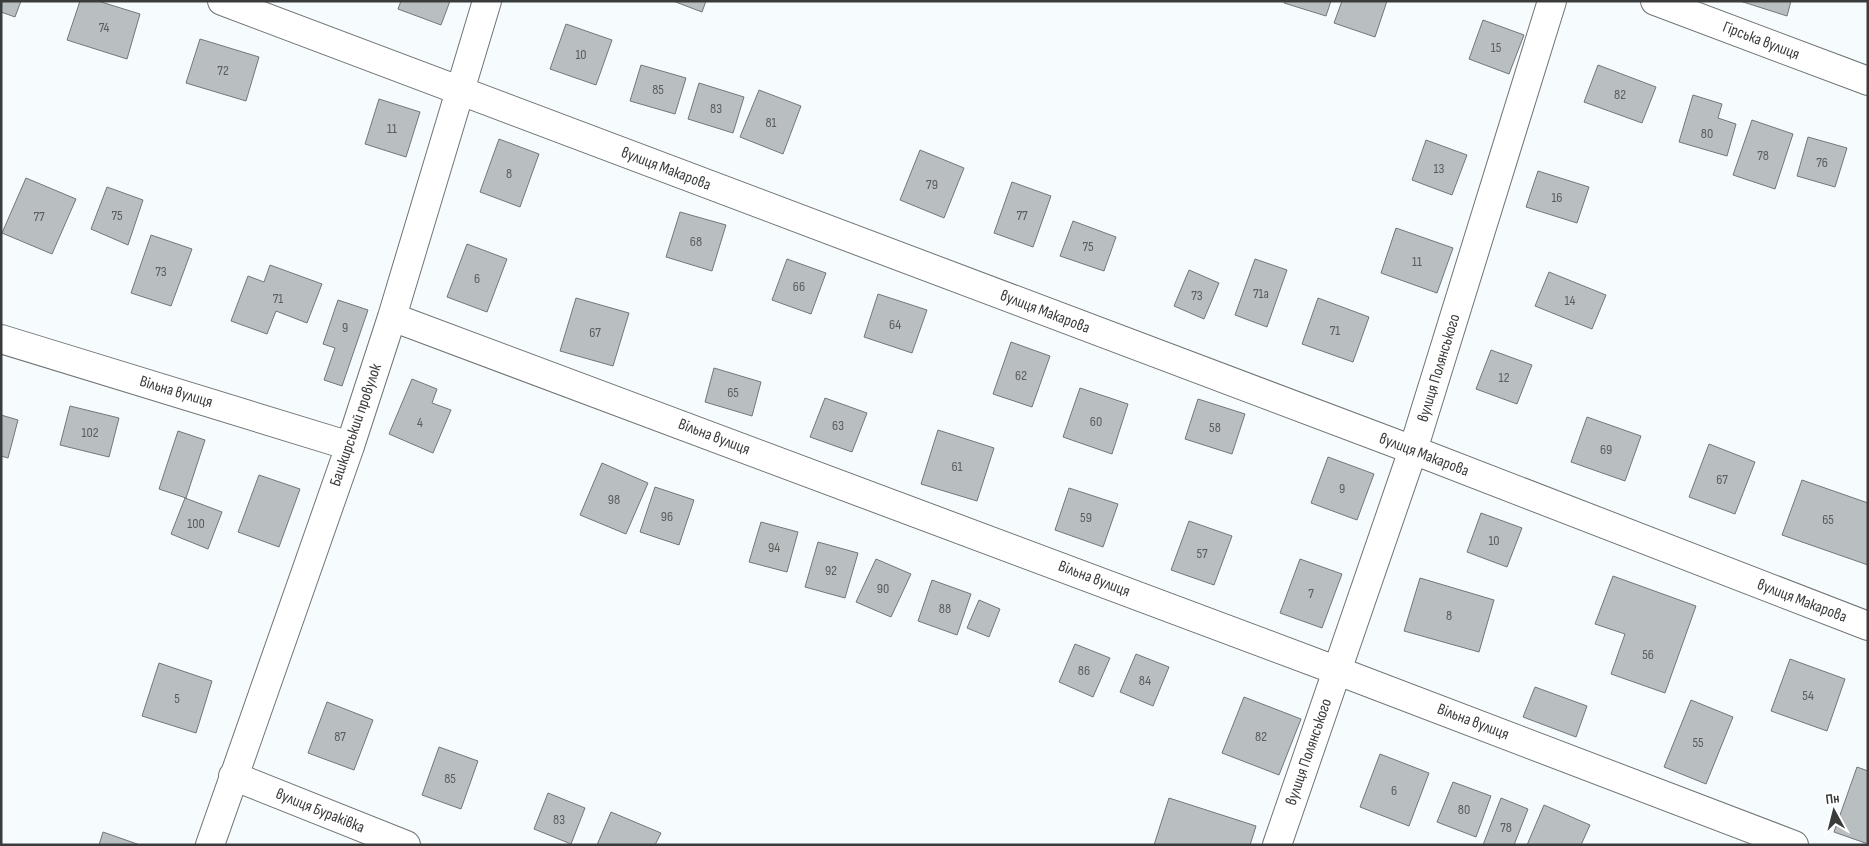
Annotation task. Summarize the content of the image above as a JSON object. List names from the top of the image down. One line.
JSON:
{"streets":{"street":["Гірська вулиця","вулиця Макарова","вулиця Полянського","Вільна вулиця","Башкирський провулок","вулиця Бураківка"]},"crossings":[["вулиця Макарова","вулиця Полянського"],["вулиця Макарова","Башкирський провулок"],["вулиця Полянського","Вільна вулиця"],["Вільна вулиця","Башкирський провулок"],["Башкирський провулок","вулиця Бураківка"]],"house_numbers":["74","15","10","72","85","82","83","81","11","80","78","76","13","8","79","16","75","77","77","68","75","11","73","6","66","71а","73","71","14","64","9","71","67","62","12","65","60","4","63","58","102","69","61","67","9","98","96","59","65","100","10","94","57","92","90","7","88","8","56","86","84","54","5","87","82","55","85","6","80","83","78"],"north":"top"}
